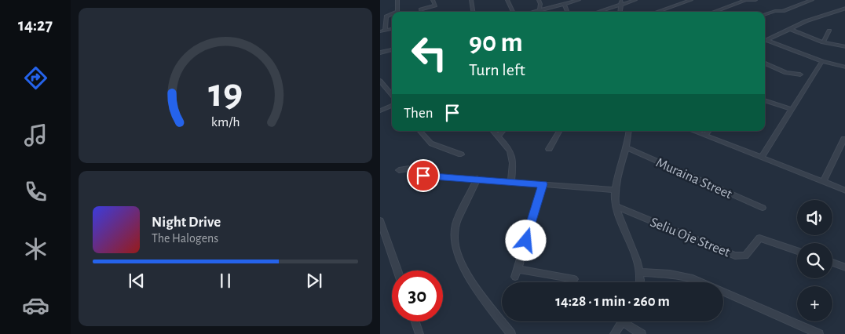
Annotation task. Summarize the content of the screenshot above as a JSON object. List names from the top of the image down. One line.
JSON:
{"streets":{"street":["Muraina Street","Seliu Oje Street"]},"page":{"tabs":"14:27","turn":["90 m","Turn left"],"then":"Then","map_buttons":"+","song":["Night Drive","The Halogens"],"limit":"30","trip":"14:28 · 1 min · 260 m","gauge":["19","km/h"]}}
